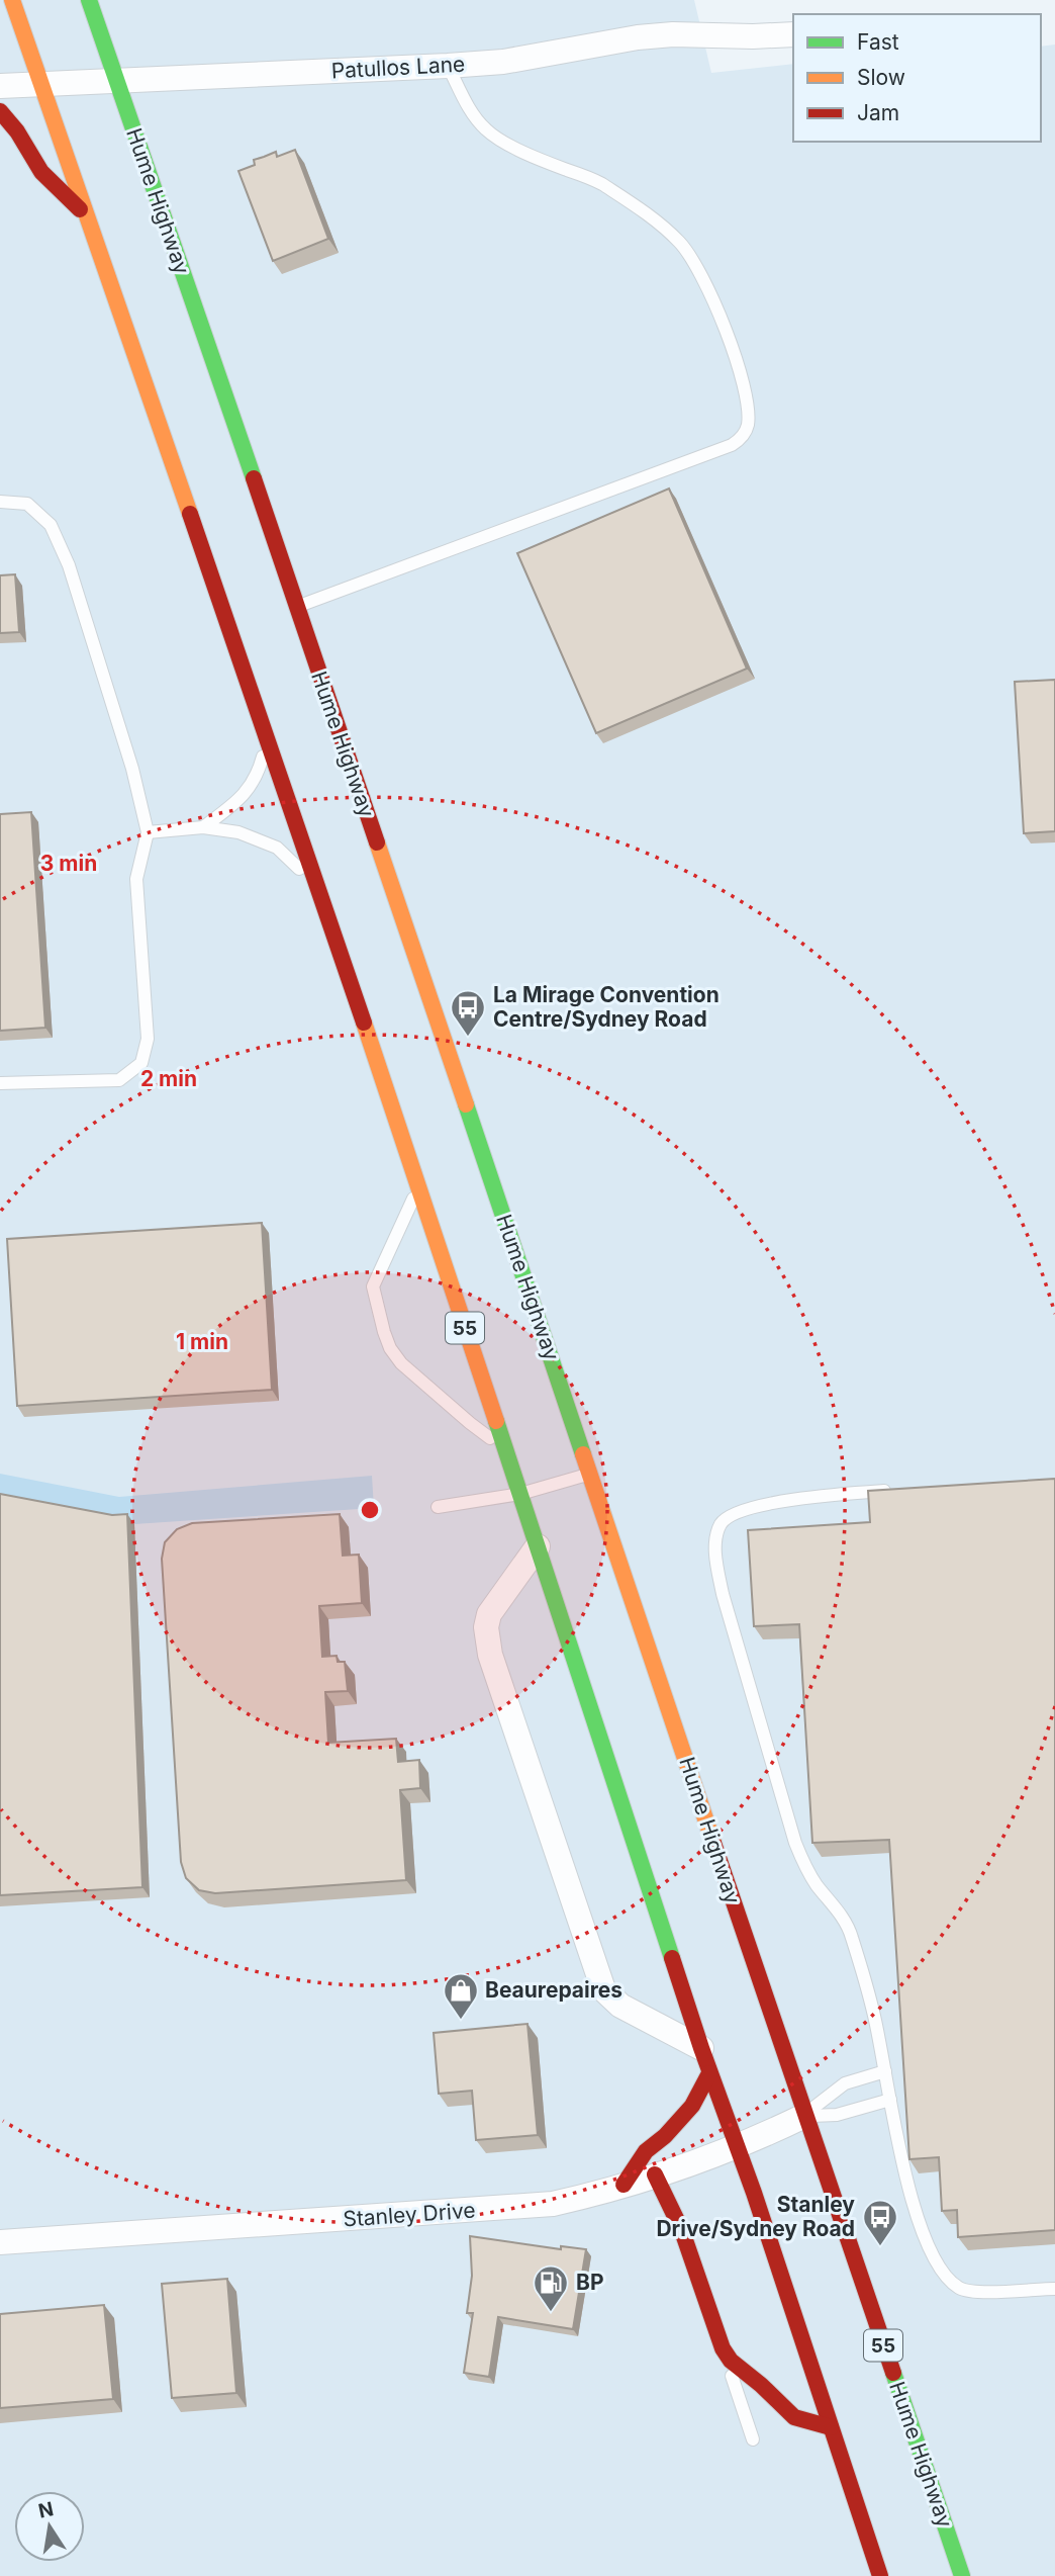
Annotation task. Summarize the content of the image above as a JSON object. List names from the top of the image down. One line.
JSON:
{"streets":{"highway":["Hume Highway","55"],"street":["Patullos Lane","Stanley Drive"]},"crossings":[["Patullos Lane","Hume Highway"],["Patullos Lane","55"],["Hume Highway","Stanley Drive"],["55","Stanley Drive"]],"places":{"bus stop":["La Mirage Convention Centre/Sydney Road","Stanley Drive/Sydney Road"],"shop":["Beaurepaires"],"fuel station":["BP"]},"legend":["Fast","Slow","Jam"],"north":"top","rings":["3 min","2 min","1 min"]}
